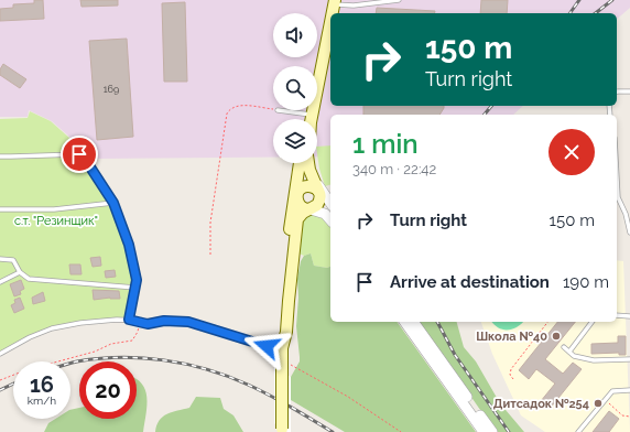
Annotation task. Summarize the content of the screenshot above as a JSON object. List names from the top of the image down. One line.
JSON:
{"parks":["с.т. \"Резинщик\""],"places":["Школа №40","Дитсадок №254"],"house_numbers":["169"],"page":{"turn":["150 m","Turn right"],"heading":["1 min","340 m · 22:42"],"list":[{"name":"Turn right","value":"150 m"},{"name":"Arrive at destination","value":"190 m"}],"speed":"16 km/h","limit":"20"}}
